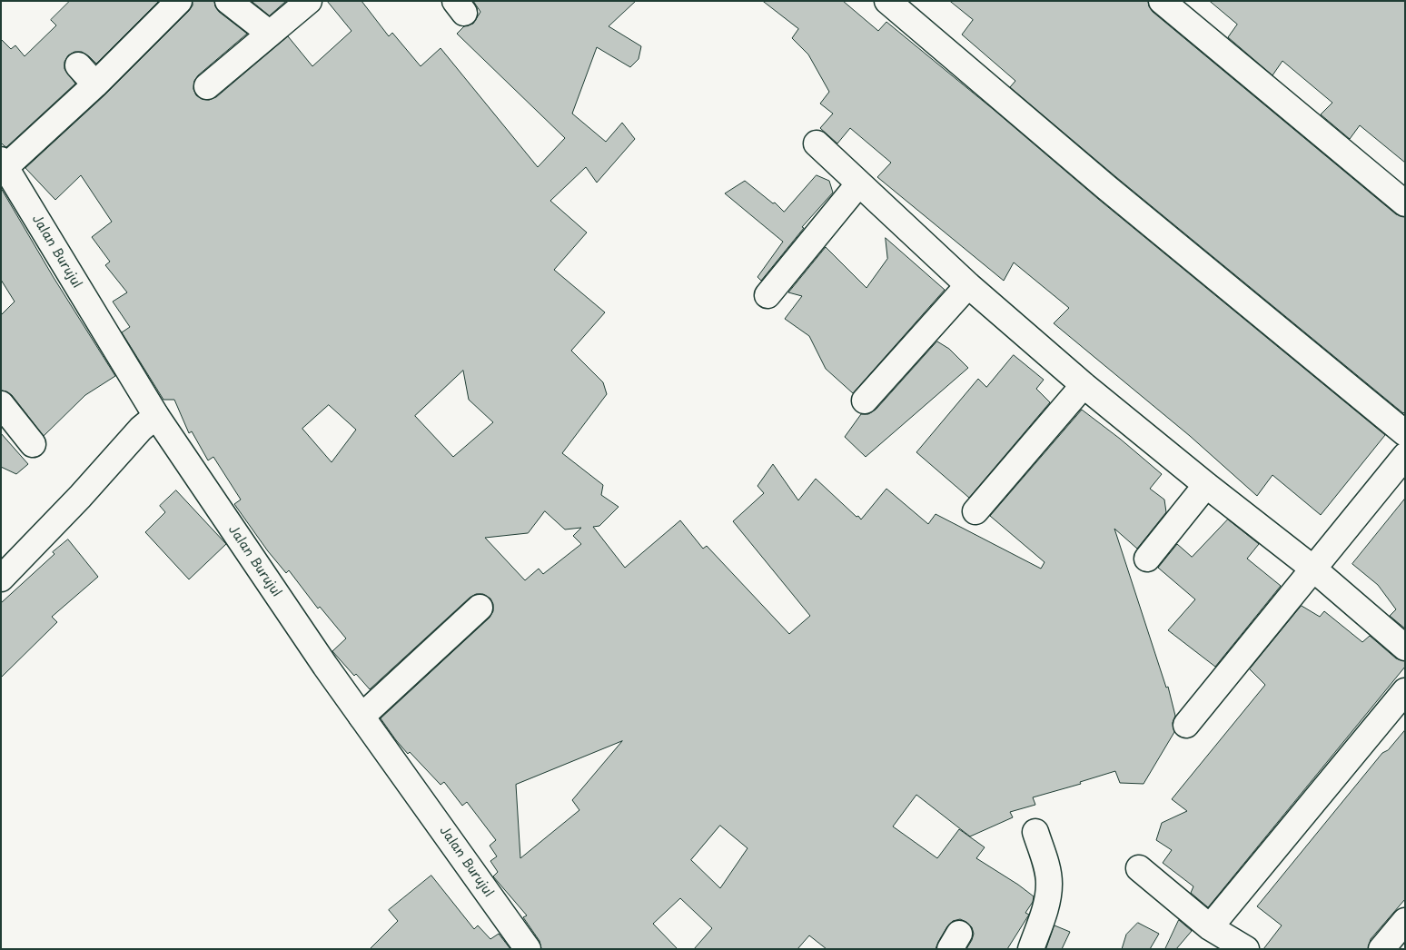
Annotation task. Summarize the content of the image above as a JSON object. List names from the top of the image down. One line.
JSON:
{"streets":{"street":["Jalan Burujul"]}}
